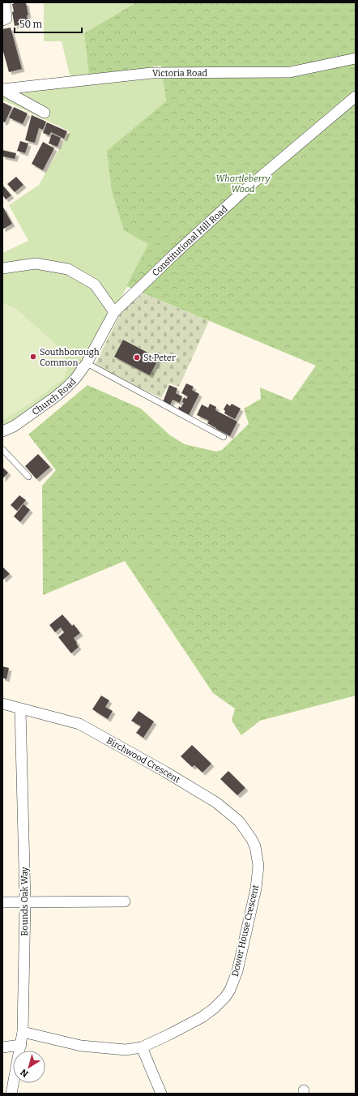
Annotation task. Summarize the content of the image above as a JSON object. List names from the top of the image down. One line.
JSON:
{"streets":{"street":["Victoria Road","Constitutional Hill Road","Church Road","Birchwood Crescent","Bounds Oak Way","Dower House Crescent"]},"crossings":[["Constitutional Hill Road","Church Road"],["Birchwood Crescent","Bounds Oak Way"],["Birchwood Crescent","Dower House Crescent"],["Bounds Oak Way","Dower House Crescent"]],"parks":["Whortleberry Wood"],"places":["Southborough Common","St Peter"],"scale_bar":"50 m","north":"bottom left"}
